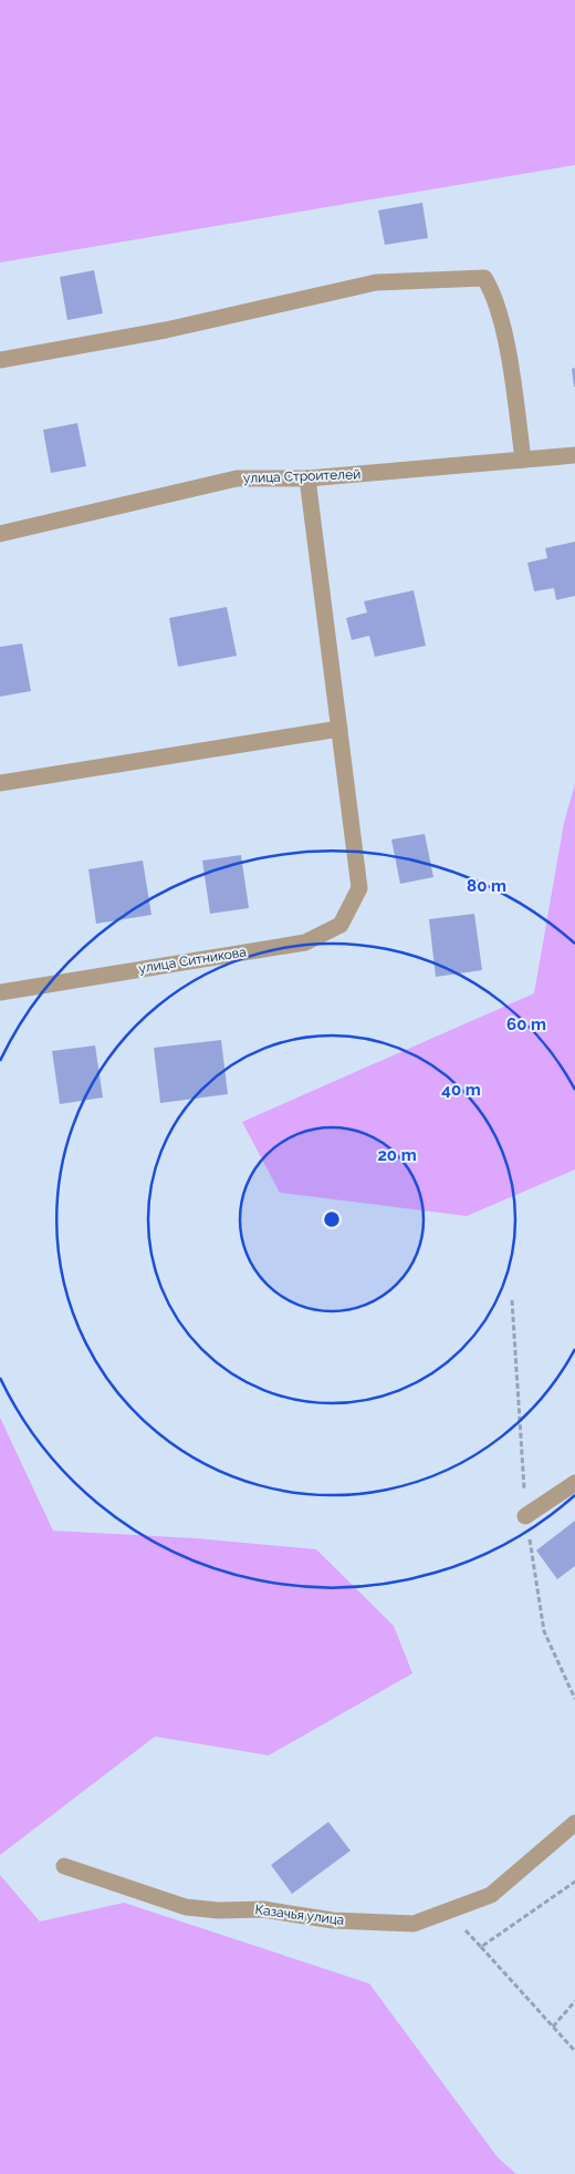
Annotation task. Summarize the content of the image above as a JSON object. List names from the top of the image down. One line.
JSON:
{"streets":{"street":["улица Строителей","улица Ситникова","Казачья улица"]},"rings":["80 m","60 m","40 m","20 m"]}
